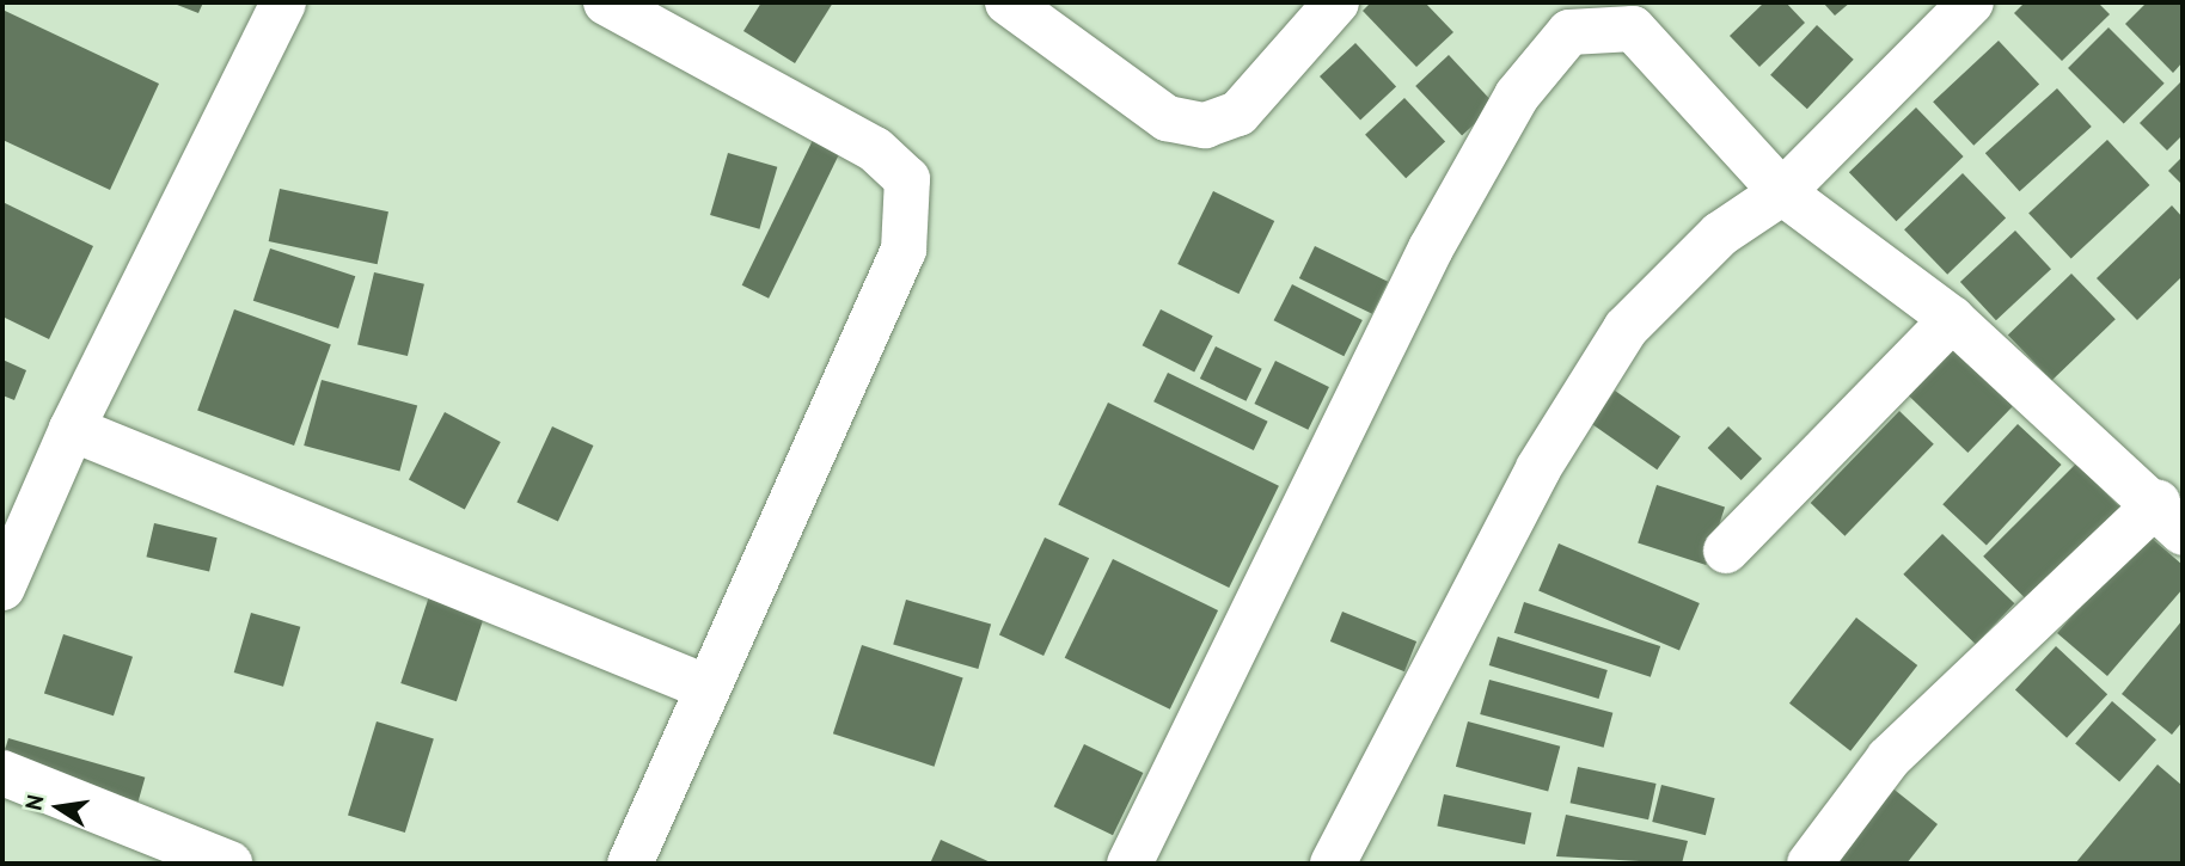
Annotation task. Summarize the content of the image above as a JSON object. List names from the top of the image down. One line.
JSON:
{"north":"left"}
